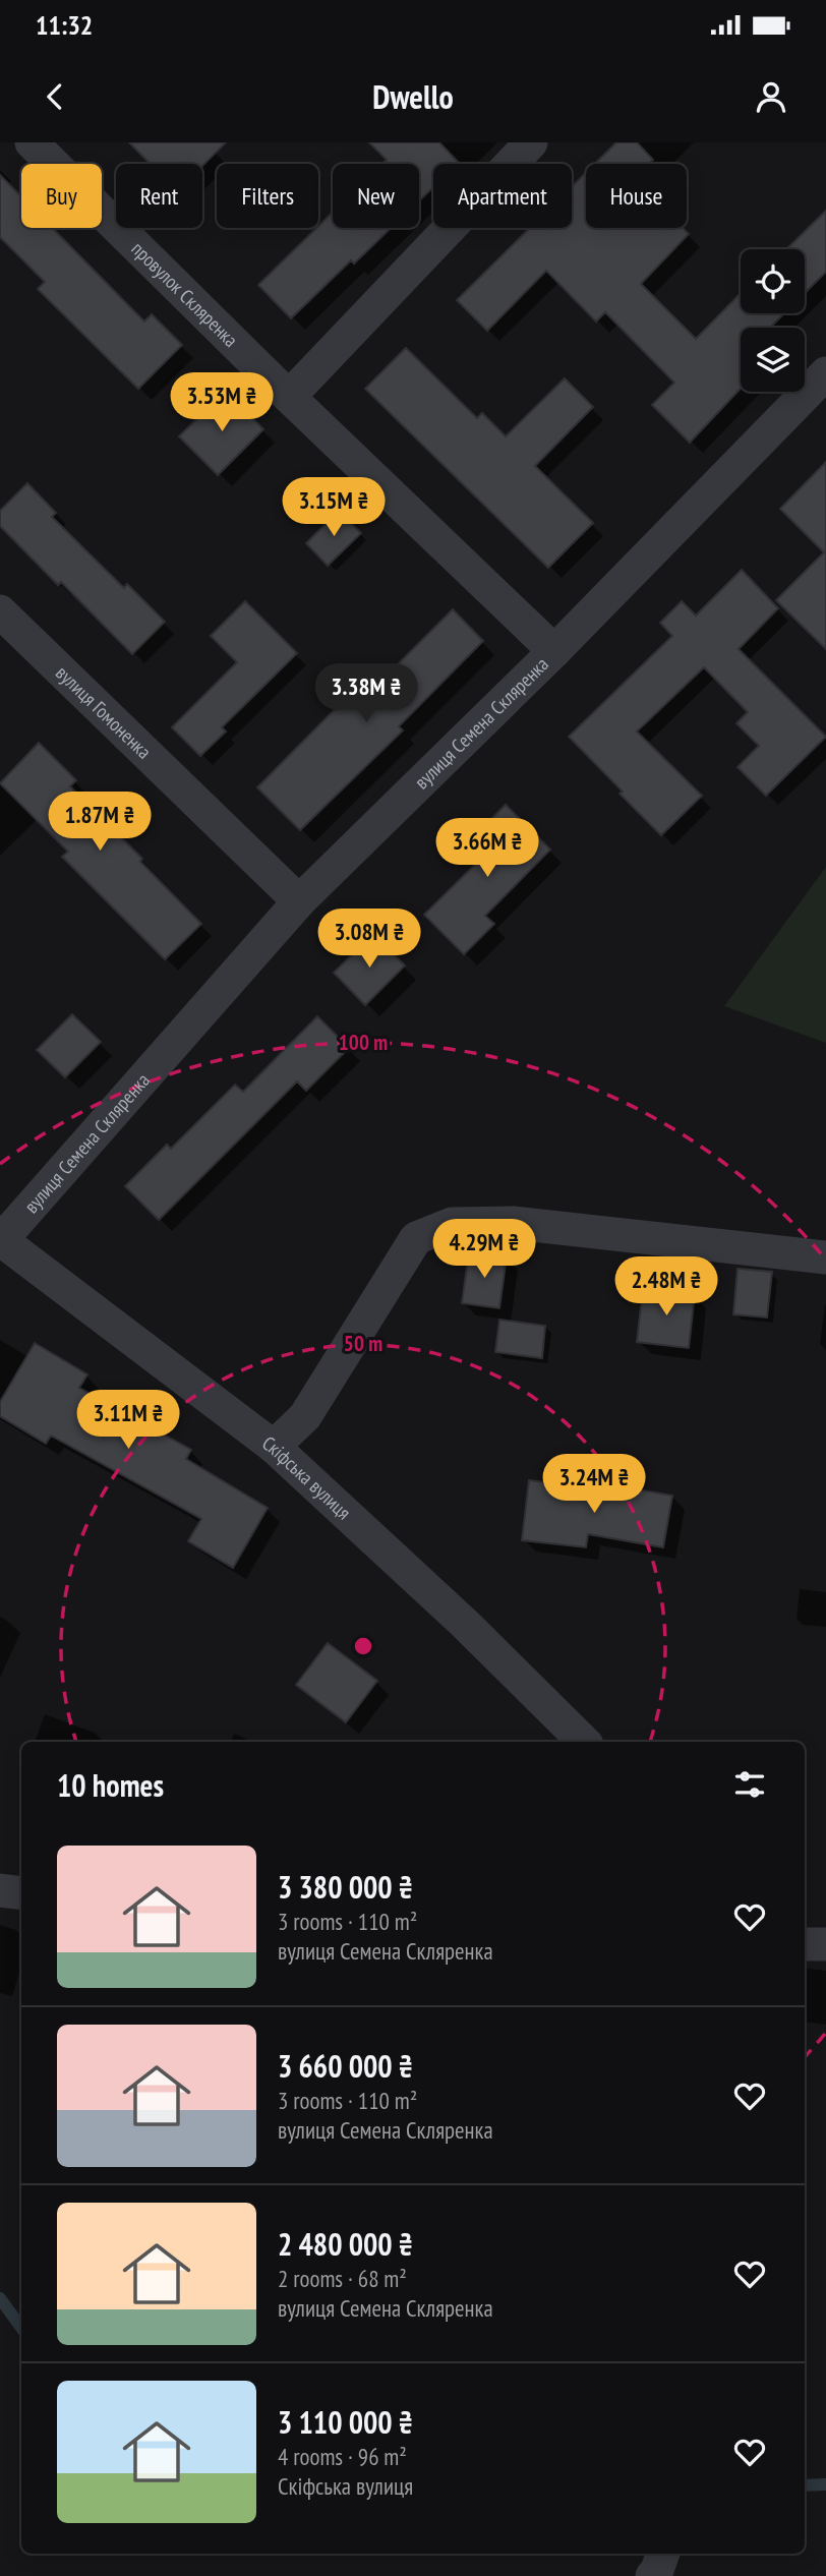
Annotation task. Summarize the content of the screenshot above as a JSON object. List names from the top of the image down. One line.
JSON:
{"streets":{"street":["провулок Скляренка","вулиця Гомоненка","вулиця Семена Скляренка","Скіфська вулиця"]},"crossings":[["провулок Скляренка","вулиця Семена Скляренка"],["вулиця Гомоненка","вулиця Семена Скляренка"],["вулиця Семена Скляренка","Скіфська вулиця"]],"page":{"status":"11:32","header":"Dwello","chip":["Buy","Rent","Filters","New","Apartment","House"],"price":["3.53M ₴","3.15M ₴","3.38M ₴","1.87M ₴","3.66M ₴","3.08M ₴","4.29M ₴","2.48M ₴","3.11M ₴","3.24M ₴"],"heading":"10 homes","list":[{"name":"3 380 000 ₴","note":"3 rooms · 110 m² · вулиця Семена Скляренка"},{"name":"3 660 000 ₴","note":"3 rooms · 110 m² · вулиця Семена Скляренка"},{"name":"2 480 000 ₴","note":"2 rooms · 68 m² · вулиця Семена Скляренка"},{"name":"3 110 000 ₴","note":"4 rooms · 96 m² · Скіфська вулиця"}]},"rings":["100 m","50 m"]}
